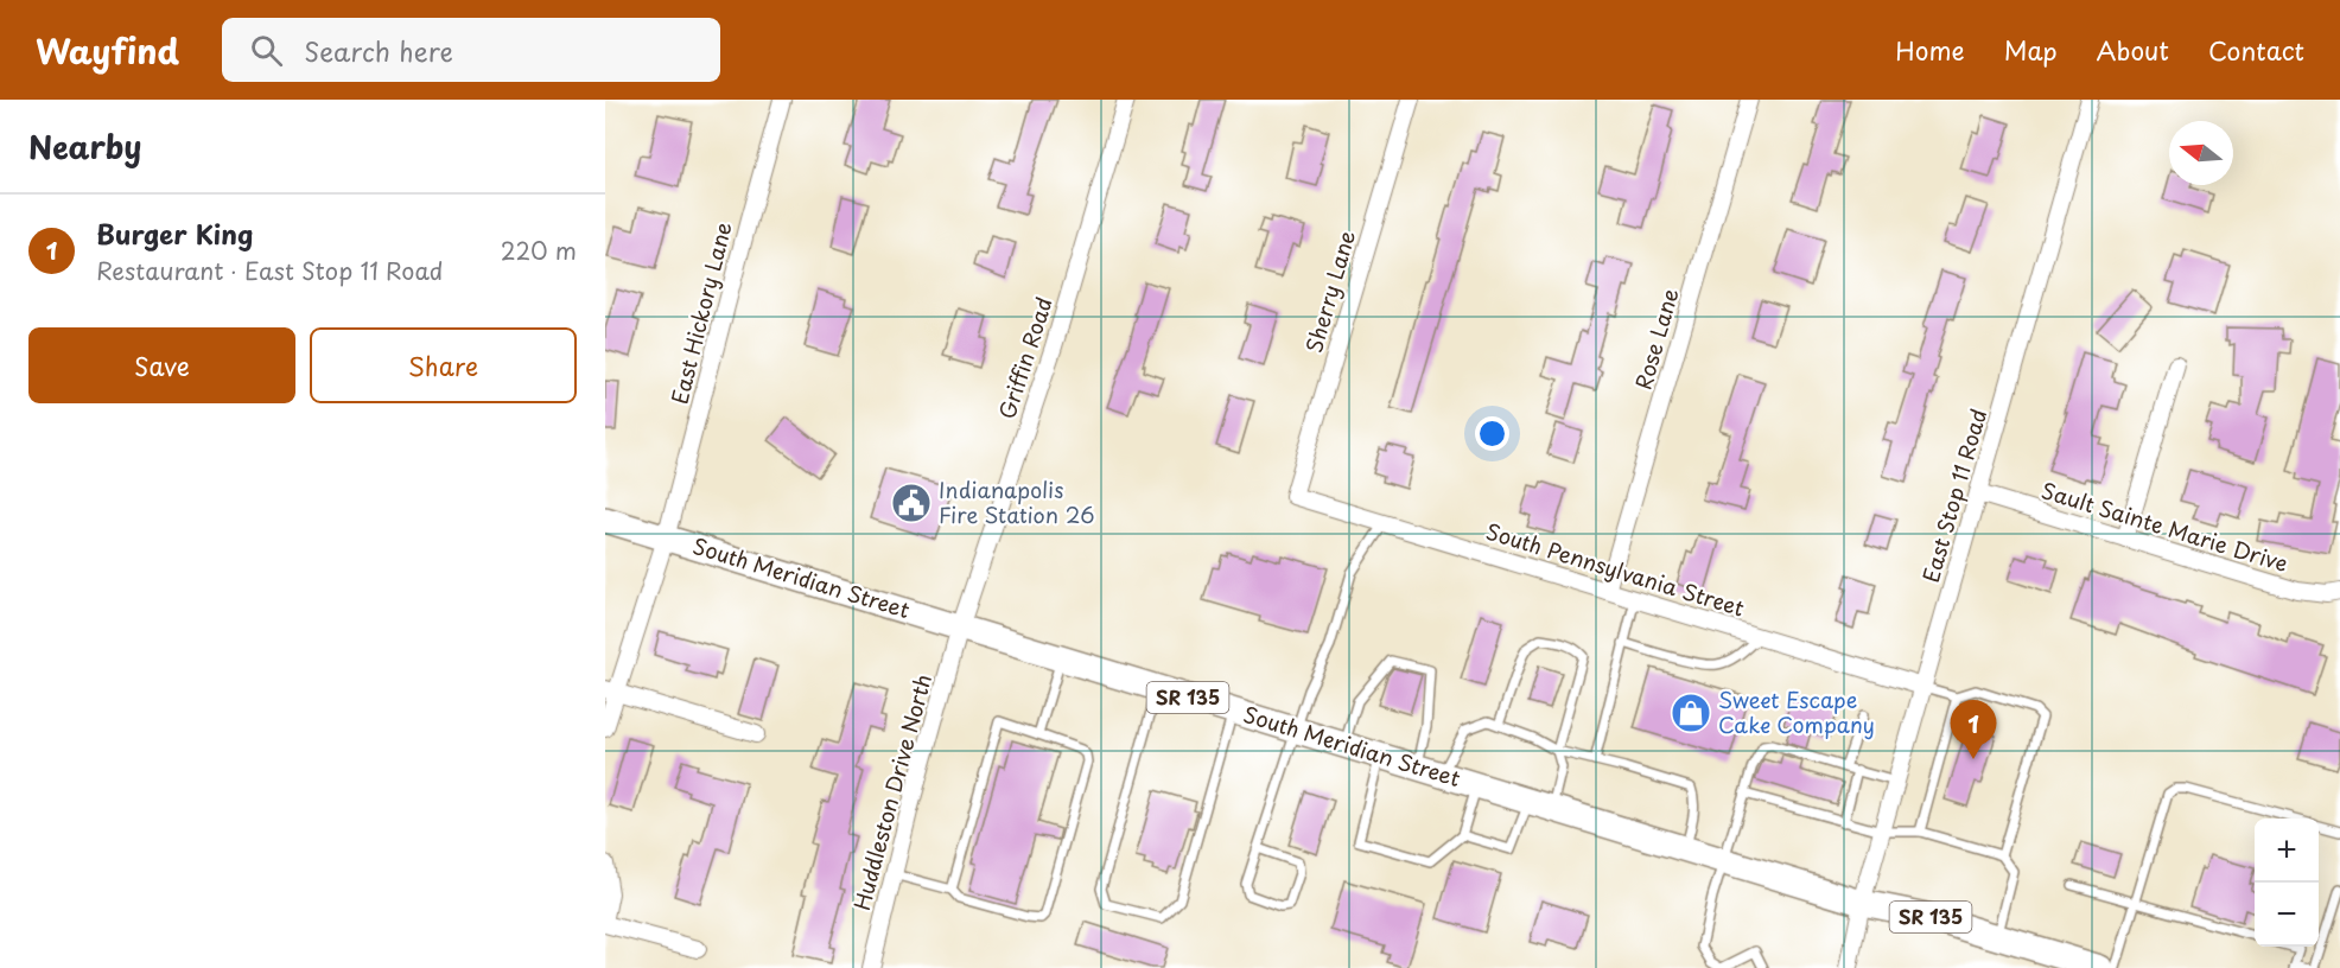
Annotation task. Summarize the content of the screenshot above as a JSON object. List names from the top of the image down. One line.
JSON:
{"streets":{"main road":["South Meridian Street","SR 135"],"street":["Sherry Lane","East Hickory Lane","Rose Lane","Griffin Road","East Stop 11 Road","Sault Sainte Marie Drive","South Pennsylvania Street","Huddleston Drive North"]},"crossings":[["Sherry Lane","South Pennsylvania Street"],["East Hickory Lane","South Meridian Street"],["Rose Lane","South Pennsylvania Street"],["Griffin Road","South Meridian Street"],["Griffin Road","Huddleston Drive North"],["East Stop 11 Road","Sault Sainte Marie Drive"],["East Stop 11 Road","South Pennsylvania Street"],["East Stop 11 Road","South Meridian Street"],["South Meridian Street","Huddleston Drive North"]],"places":{"public building":["Indianapolis Fire Station 26"],"shop":["Sweet Escape Cake Company"]},"north":"left","page":{"header":"Wayfind","search":"Search here","nav":["Home","Map","About","Contact"],"heading":"Nearby","list":[{"mark":"1","name":"Burger King","note":"Restaurant · East Stop 11 Road","value":"220 m"}],"buttons":["Save","Share"],"pins":"1","map_buttons":["+","−"]}}
